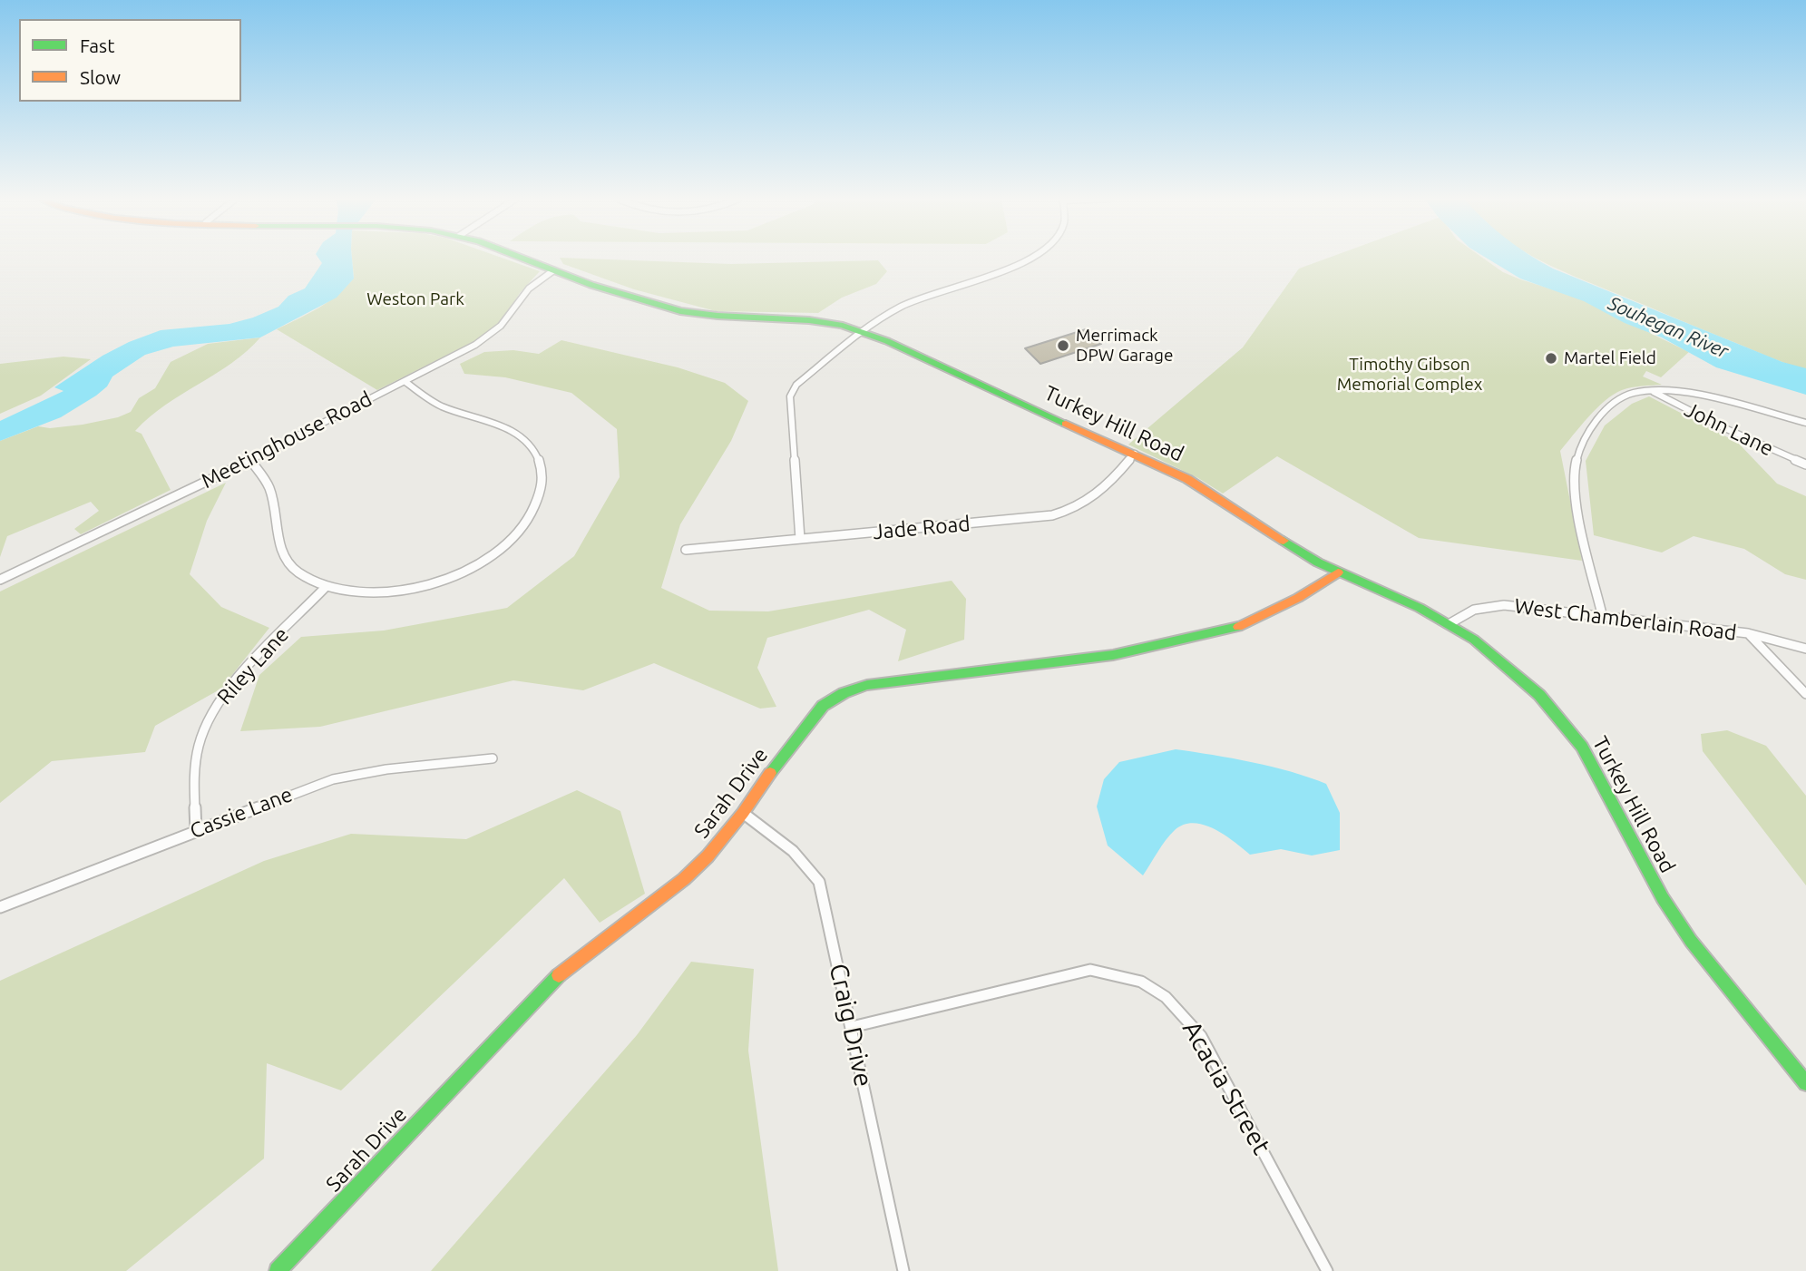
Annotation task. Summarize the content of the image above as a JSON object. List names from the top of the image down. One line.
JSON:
{"streets":{"street":["Turkey Hill Road","John Lane","Meetinghouse Road","Jade Road","West Chamberlain Road","Riley Lane","Sarah Drive","Cassie Lane","Craig Drive","Acacia Street"]},"crossings":[["Turkey Hill Road","Meetinghouse Road"],["Turkey Hill Road","Jade Road"],["Turkey Hill Road","West Chamberlain Road"],["Turkey Hill Road","Sarah Drive"],["Riley Lane","Cassie Lane"],["Sarah Drive","Craig Drive"],["Craig Drive","Acacia Street"]],"water":["Souhegan River"],"parks":["Weston Park","Timothy Gibson Memorial Complex"],"places":["Merrimack DPW Garage","Martel Field"],"legend":["Fast","Slow"]}
